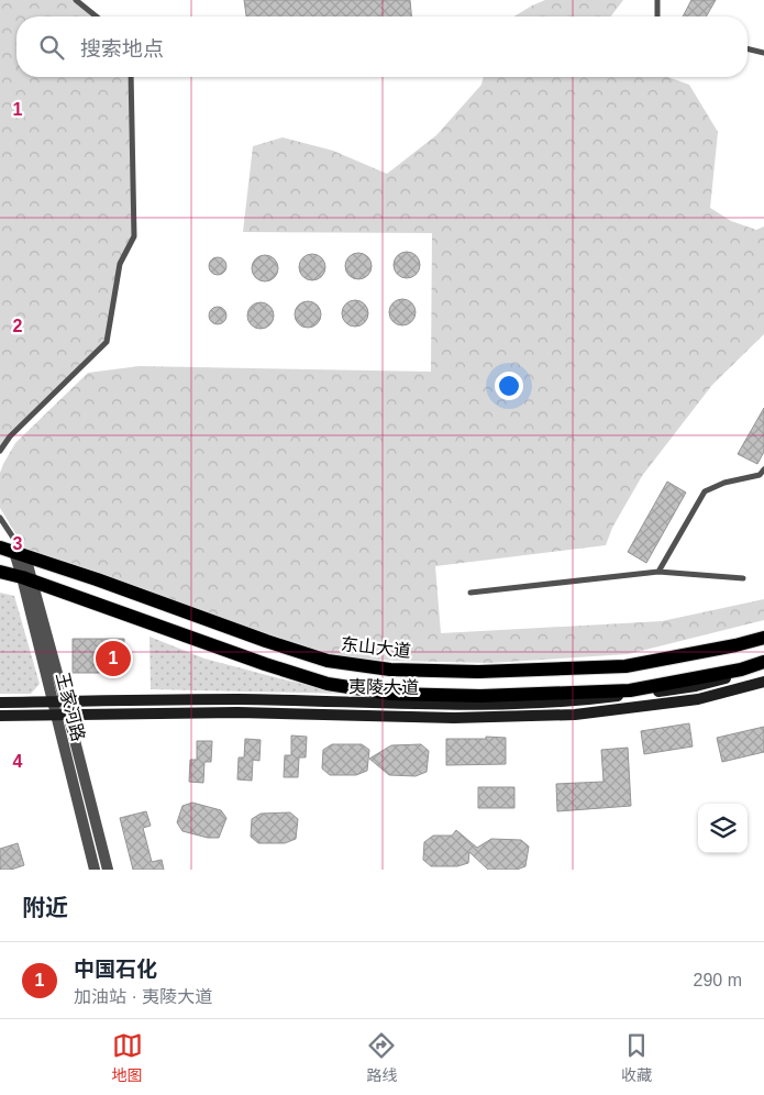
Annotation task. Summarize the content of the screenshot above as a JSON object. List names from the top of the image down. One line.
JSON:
{"streets":{"main road":["东山大道","夷陵大道"],"street":["王家河路"]},"crossings":[["东山大道","王家河路"],["夷陵大道","王家河路"]],"page":{"search":"搜索地点","pins":"1","heading":"附近","list":[{"mark":"1","name":"中国石化","note":"加油站 · 夷陵大道","value":"290 m"}],"nav":["地图","路线","收藏"]},"grid":{"rows":["1","2","3","4"]}}
